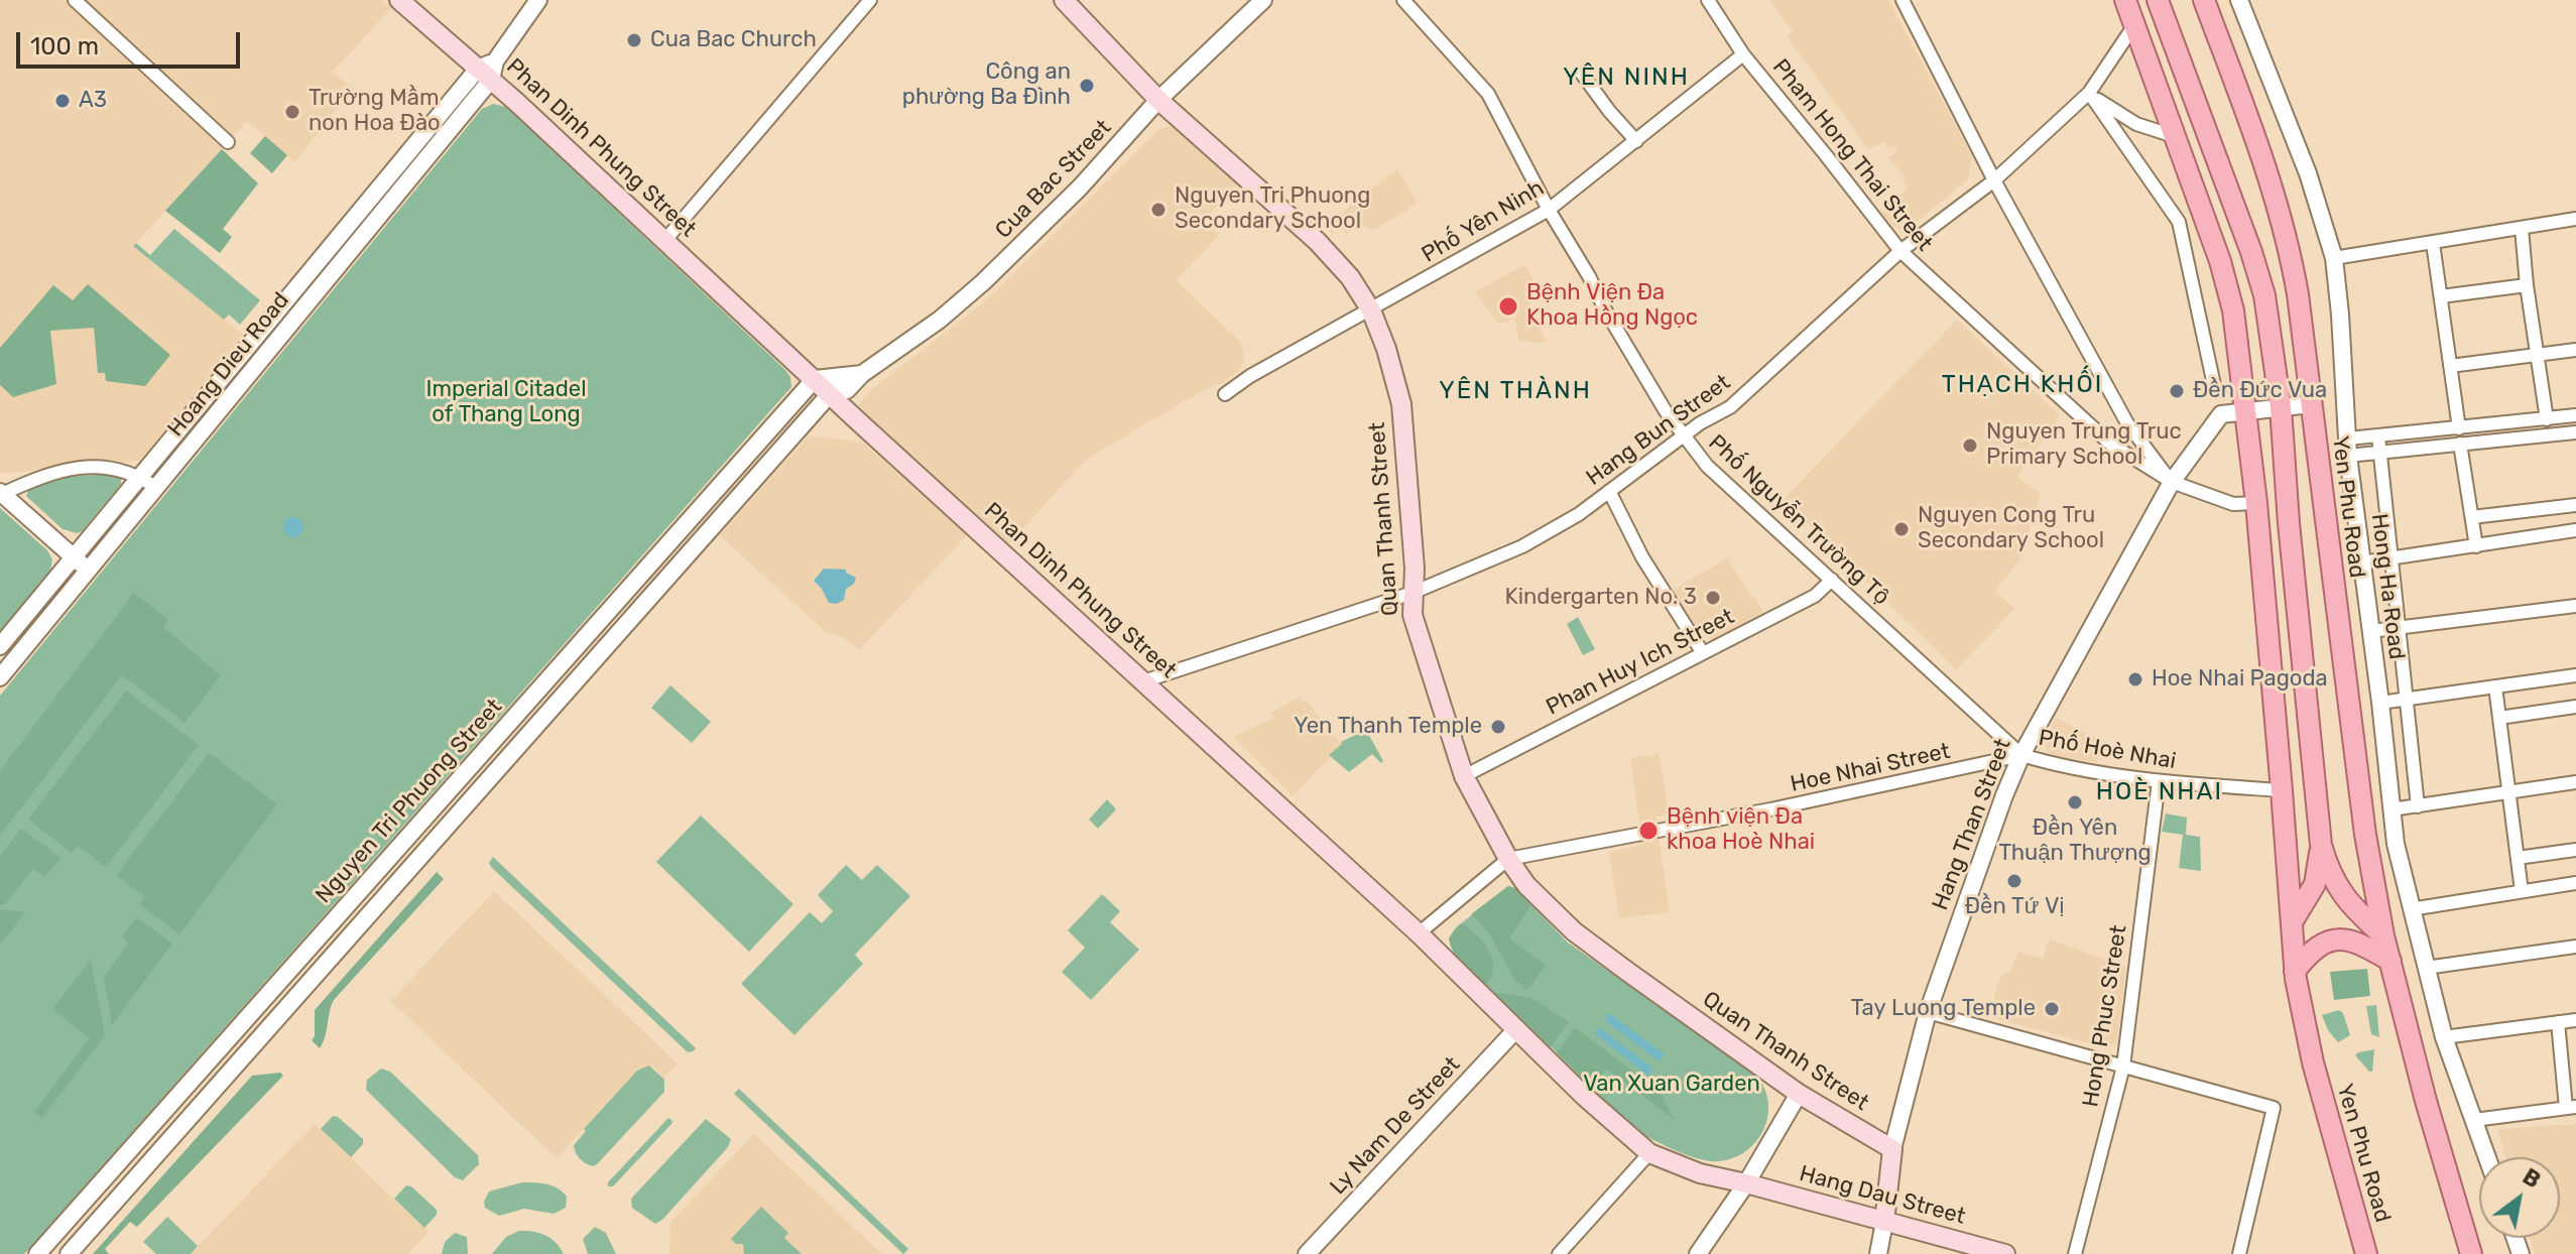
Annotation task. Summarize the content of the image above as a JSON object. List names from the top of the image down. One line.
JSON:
{"streets":{"main road":["Phan Dinh Phung Street","Yen Phu Road","Quan Thanh Street","Hang Than Street","Hang Dau Street"],"street":["Pham Hong Thai Street","Cua Bac Street","Phố Yên Ninh","Hoang Dieu Road","Hang Bun Street","Phố Nguyễn Trường Tộ","Hong Ha Road","Phan Huy Ich Street","Phố Hoè Nhai","Hoe Nhai Street","Nguyen Tri Phuong Street","Hong Phuc Street","Ly Nam De Street"]},"crossings":[["Phan Dinh Phung Street","Cua Bac Street"],["Phan Dinh Phung Street","Hoang Dieu Road"],["Phan Dinh Phung Street","Hang Bun Street"],["Phan Dinh Phung Street","Hoe Nhai Street"],["Phan Dinh Phung Street","Nguyen Tri Phuong Street"],["Phan Dinh Phung Street","Ly Nam De Street"],["Phan Dinh Phung Street","Hang Dau Street"],["Pham Hong Thai Street","Phố Yên Ninh"],["Pham Hong Thai Street","Hang Bun Street"],["Pham Hong Thai Street","Yen Phu Road"],["Pham Hong Thai Street","Hang Than Street"],["Cua Bac Street","Quan Thanh Street"],["Cua Bac Street","Nguyen Tri Phuong Street"],["Phố Yên Ninh","Quan Thanh Street"],["Phố Yên Ninh","Phố Nguyễn Trường Tộ"],["Hang Bun Street","Yen Phu Road"],["Hang Bun Street","Quan Thanh Street"],["Hang Bun Street","Phố Nguyễn Trường Tộ"],["Yen Phu Road","Phố Hoè Nhai"],["Yen Phu Road","Hang Than Street"],["Quan Thanh Street","Phan Huy Ich Street"],["Quan Thanh Street","Hoe Nhai Street"],["Quan Thanh Street","Hang Than Street"],["Phố Nguyễn Trường Tộ","Phan Huy Ich Street"],["Phố Nguyễn Trường Tộ","Phố Hoè Nhai"],["Phố Nguyễn Trường Tộ","Hoe Nhai Street"],["Phố Nguyễn Trường Tộ","Hang Than Street"],["Phố Hoè Nhai","Hoe Nhai Street"],["Phố Hoè Nhai","Hang Than Street"],["Phố Hoè Nhai","Hong Phuc Street"],["Hoe Nhai Street","Hang Than Street"],["Hang Than Street","Hang Dau Street"]],"districts":["YÊN NINH","THẠCH KHỐI","YÊN THÀNH","HOÈ NHAI"],"parks":["Imperial Citadel of Thang Long","Van Xuan Garden"],"places":["Cua Bac Church","Công an phường Ba Đình","A3","Trường Mầm non Hoa Đào","Nguyen Tri Phuong Secondary School","Bệnh Viện Đa Khoa Hồng Ngọc","Đền Đức Vua","Nguyen Trung Truc Primary School","Nguyen Cong Tru Secondary School","Kindergarten No. 3","Hoe Nhai Pagoda","Yen Thanh Temple","Đền Yên Thuận Thượng","Bệnh viện Đa khoa Hoè Nhai","Đền Tứ Vị","Tay Luong Temple"],"scale_bar":"100 m","north":"top right"}
